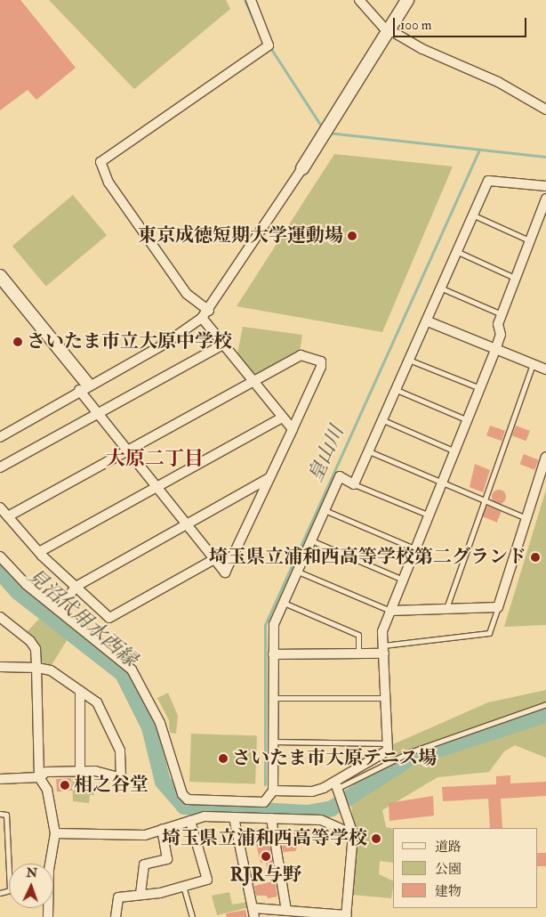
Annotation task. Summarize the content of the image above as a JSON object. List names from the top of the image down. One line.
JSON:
{"districts":["大原二丁目"],"water":["皇山川","見沼代用水西縁"],"places":["東京成徳短期大学運動場","さいたま市立大原中学校","埼玉県立浦和西高等学校第二グランド","さいたま市大原テニス場","相之谷堂","埼玉県立浦和西高等学校","RJR与野"],"legend":["道路","公園","建物"],"scale_bar":"100 m","north":"top"}
